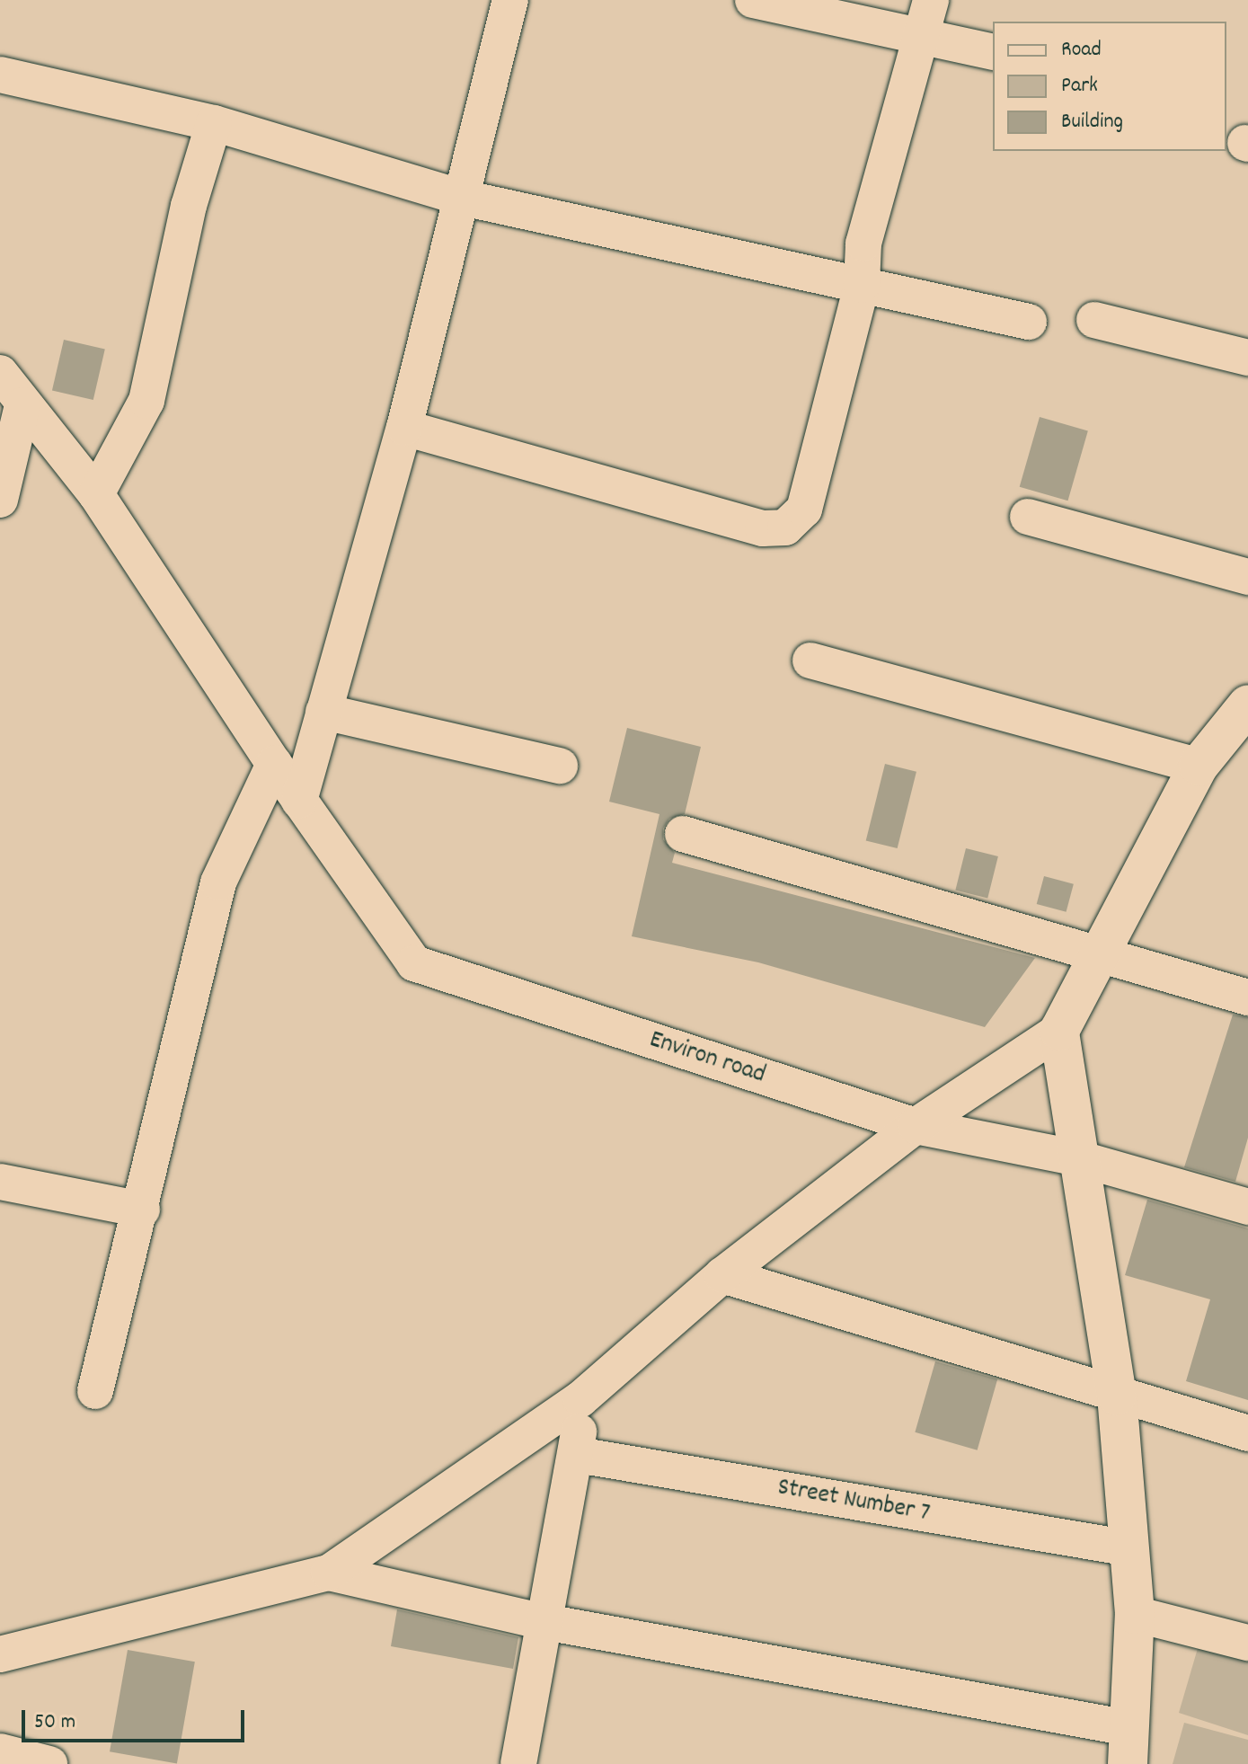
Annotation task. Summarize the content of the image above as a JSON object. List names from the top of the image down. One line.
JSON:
{"streets":{"street":["Environ road","Street Number 7"]},"legend":["Road","Park","Building"],"scale_bar":"50 m"}
